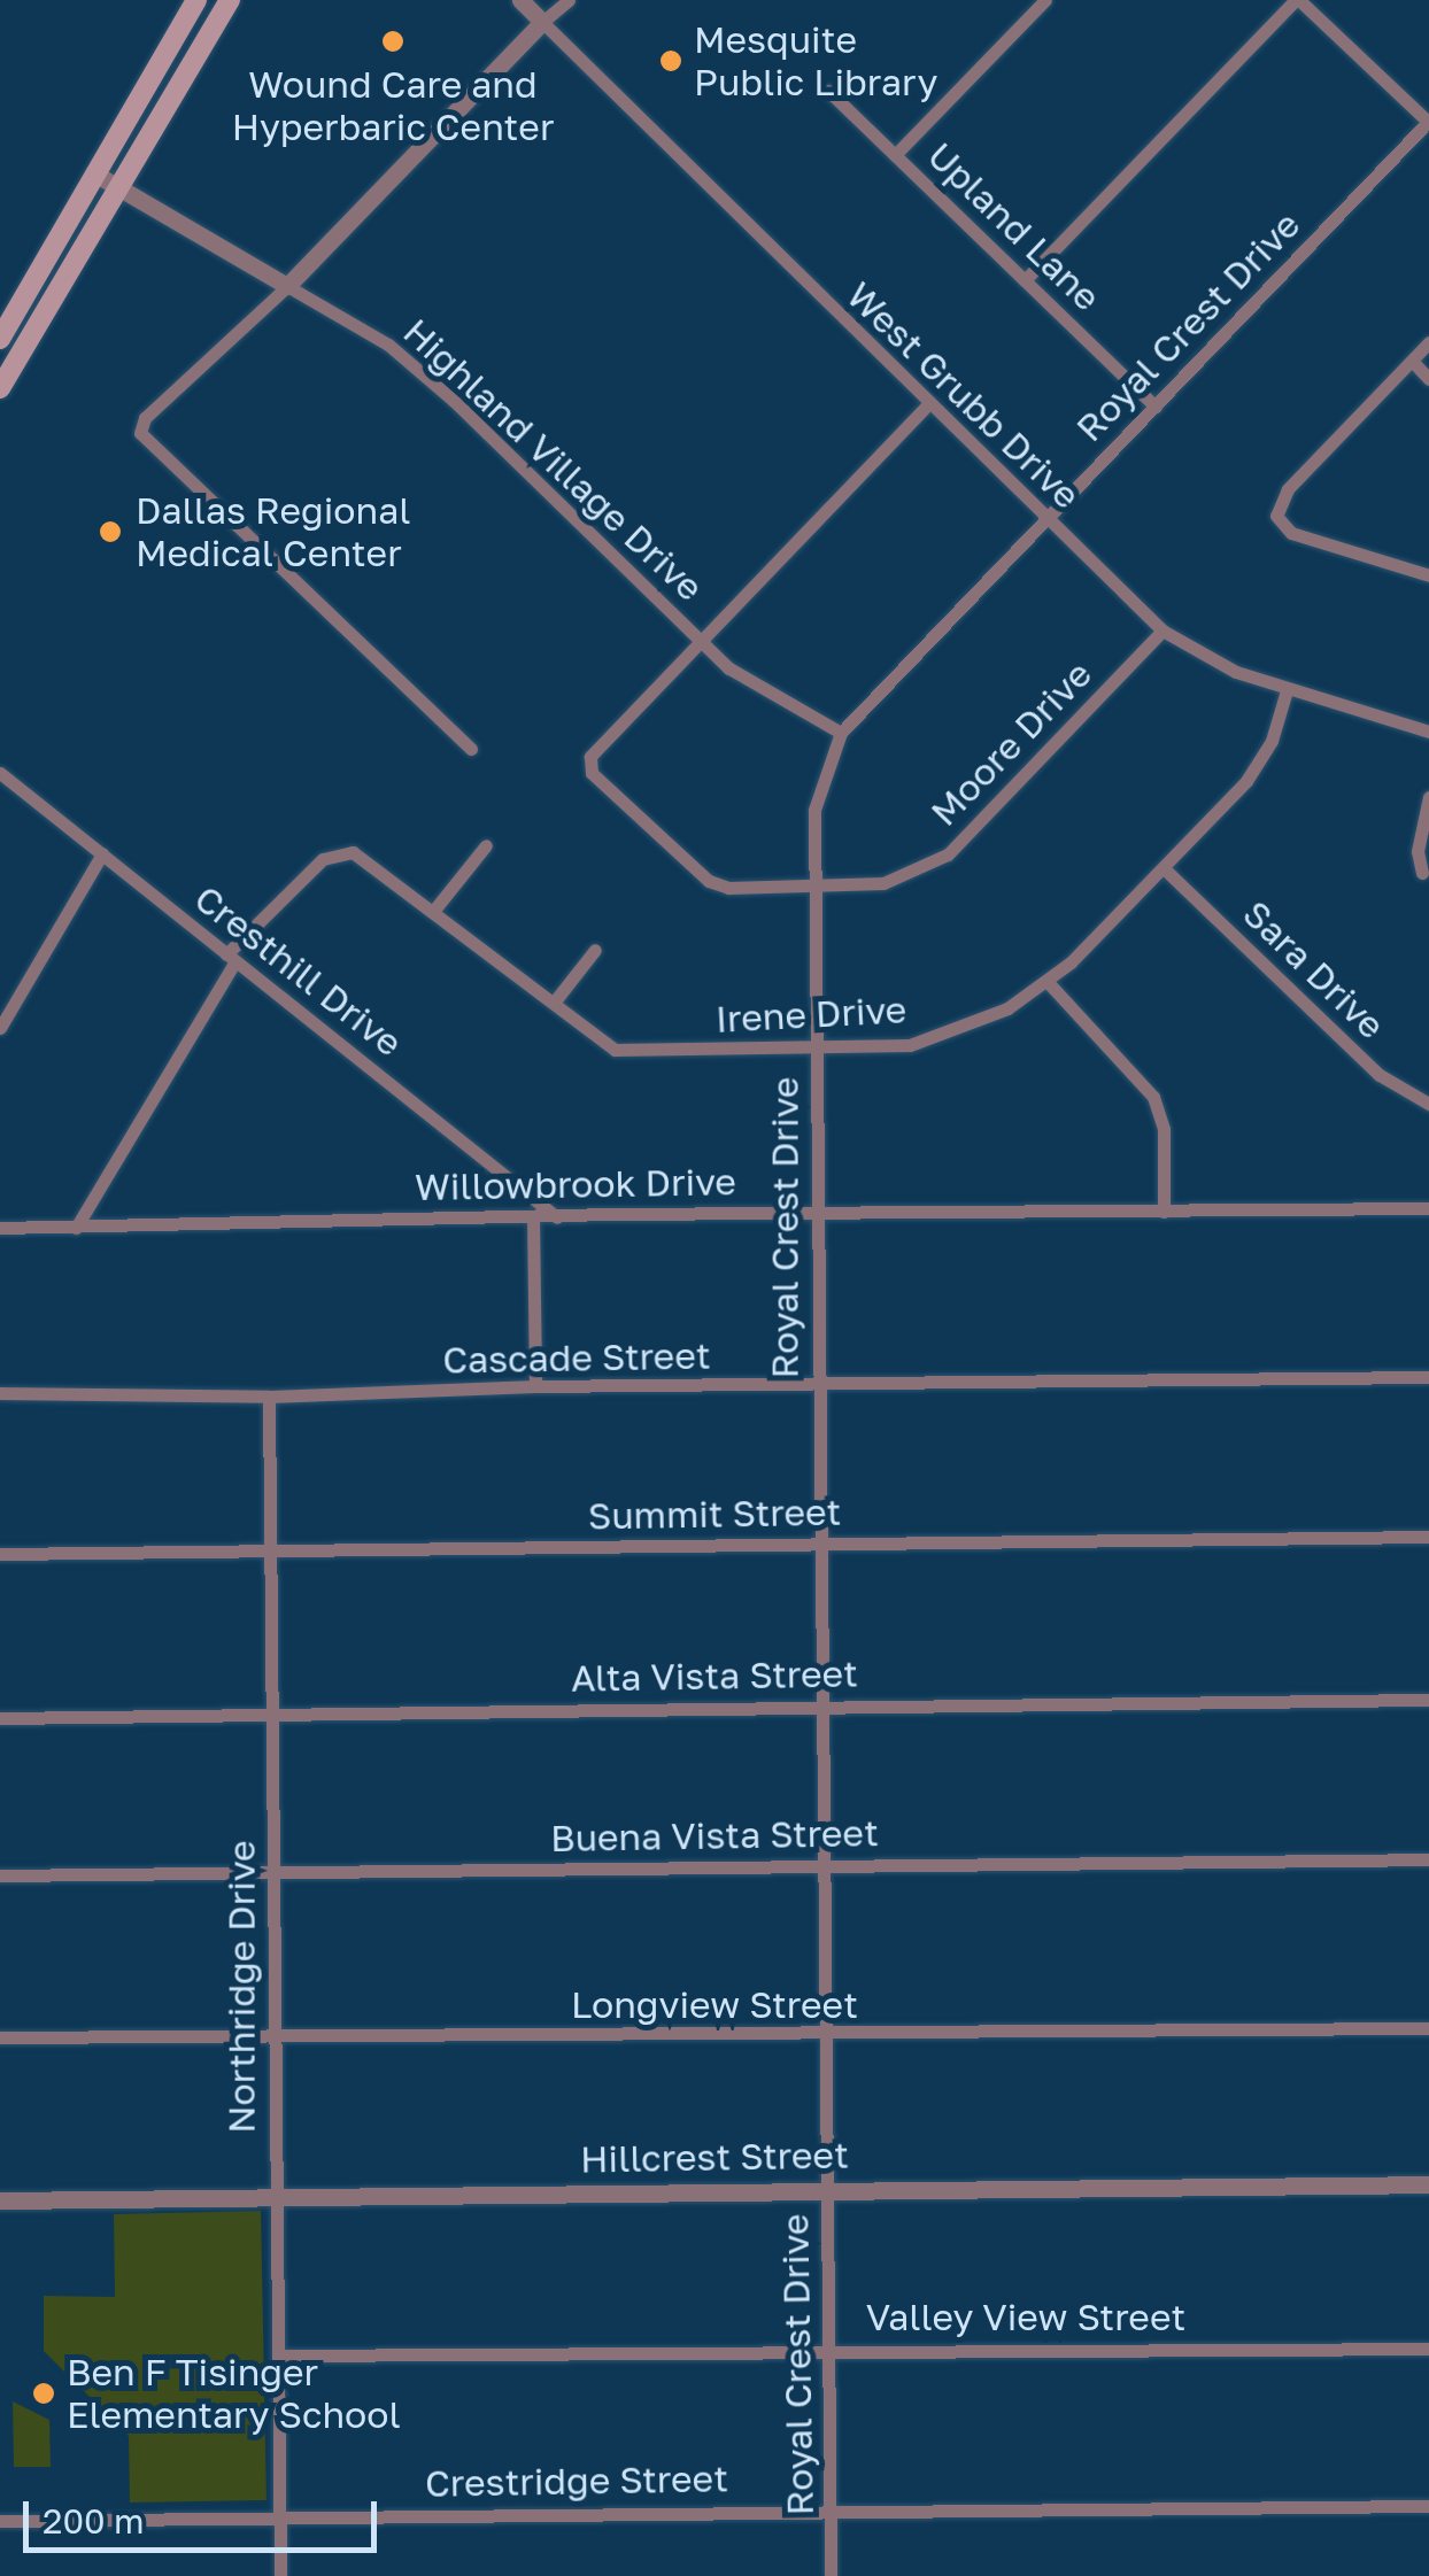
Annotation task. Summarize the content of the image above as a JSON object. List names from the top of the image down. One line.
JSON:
{"streets":{"street":["Upland Lane","Royal Crest Drive","West Grubb Drive","Highland Village Drive","Moore Drive","Sara Drive","Cresthill Drive","Irene Drive","Willowbrook Drive","Cascade Street","Summit Street","Alta Vista Street","Buena Vista Street","Northridge Drive","Longview Street","Hillcrest Street","Valley View Street","Crestridge Street"]},"crossings":[["Upland Lane","Royal Crest Drive"],["Royal Crest Drive","West Grubb Drive"],["Royal Crest Drive","Highland Village Drive"],["Royal Crest Drive","Moore Drive"],["Royal Crest Drive","Irene Drive"],["Royal Crest Drive","Willowbrook Drive"],["Royal Crest Drive","Cascade Street"],["Royal Crest Drive","Summit Street"],["Royal Crest Drive","Alta Vista Street"],["Royal Crest Drive","Buena Vista Street"],["Royal Crest Drive","Longview Street"],["Royal Crest Drive","Hillcrest Street"],["Royal Crest Drive","Valley View Street"],["Royal Crest Drive","Crestridge Street"],["West Grubb Drive","Moore Drive"],["West Grubb Drive","Irene Drive"],["Highland Village Drive","Moore Drive"],["Sara Drive","Irene Drive"],["Cresthill Drive","Irene Drive"],["Cresthill Drive","Willowbrook Drive"],["Cascade Street","Northridge Drive"],["Summit Street","Northridge Drive"],["Alta Vista Street","Northridge Drive"],["Buena Vista Street","Northridge Drive"],["Northridge Drive","Longview Street"],["Northridge Drive","Hillcrest Street"],["Northridge Drive","Valley View Street"],["Northridge Drive","Crestridge Street"]],"places":["Wound Care and Hyperbaric Center","Mesquite Public Library","Dallas Regional Medical Center","Ben F Tisinger Elementary School"],"scale_bar":"200 m"}
